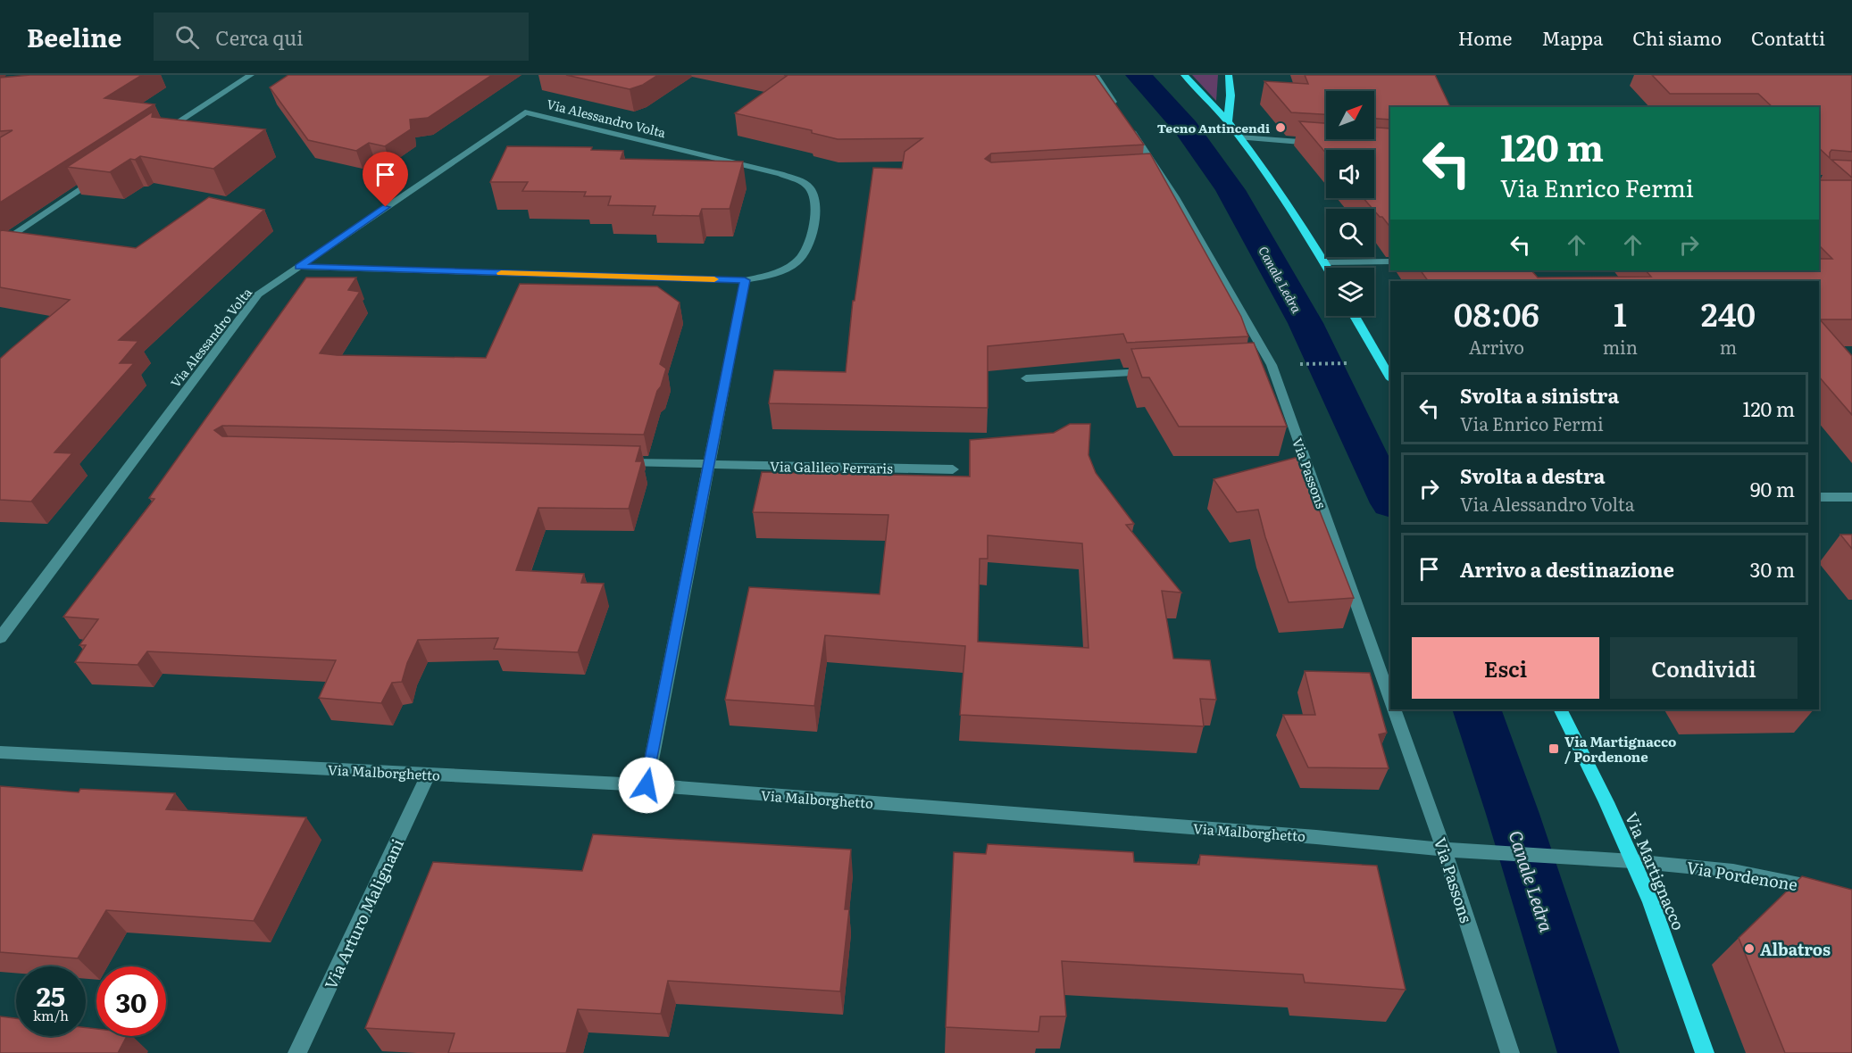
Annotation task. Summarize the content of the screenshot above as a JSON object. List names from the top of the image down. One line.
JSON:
{"streets":{"main road":["Via Martignacco"],"street":["Via Alessandro Volta","Via Galileo Ferraris","Via Passons","Via Malborghetto","Via Pordenone","Via Arturo Malignani"]},"crossings":[["Via Passons","Via Malborghetto"],["Via Malborghetto","Via Martignacco"],["Via Malborghetto","Via Pordenone"],["Via Malborghetto","Via Arturo Malignani"],["Via Martignacco","Via Pordenone"]],"water":["Canale Ledra"],"places":{"other":["Tecno Antincendi","Albatros"],"transit":["Via Martignacco / Pordenone"]},"north":"top right","page":{"header":"Beeline","search":"Cerca qui","nav":["Home","Mappa","Chi siamo","Contatti"],"turn":["120 m","Via Enrico Fermi"],"eta":["08:06","Arrivo","1","min","240","m"],"list":[{"name":"Svolta a sinistra","note":"Via Enrico Fermi","value":"120 m"},{"name":"Svolta a destra","note":"Via Alessandro Volta","value":"90 m"},{"name":"Arrivo a destinazione","value":"30 m"}],"buttons":["Esci","Condividi"],"speed":"25 km/h","limit":"30"}}
